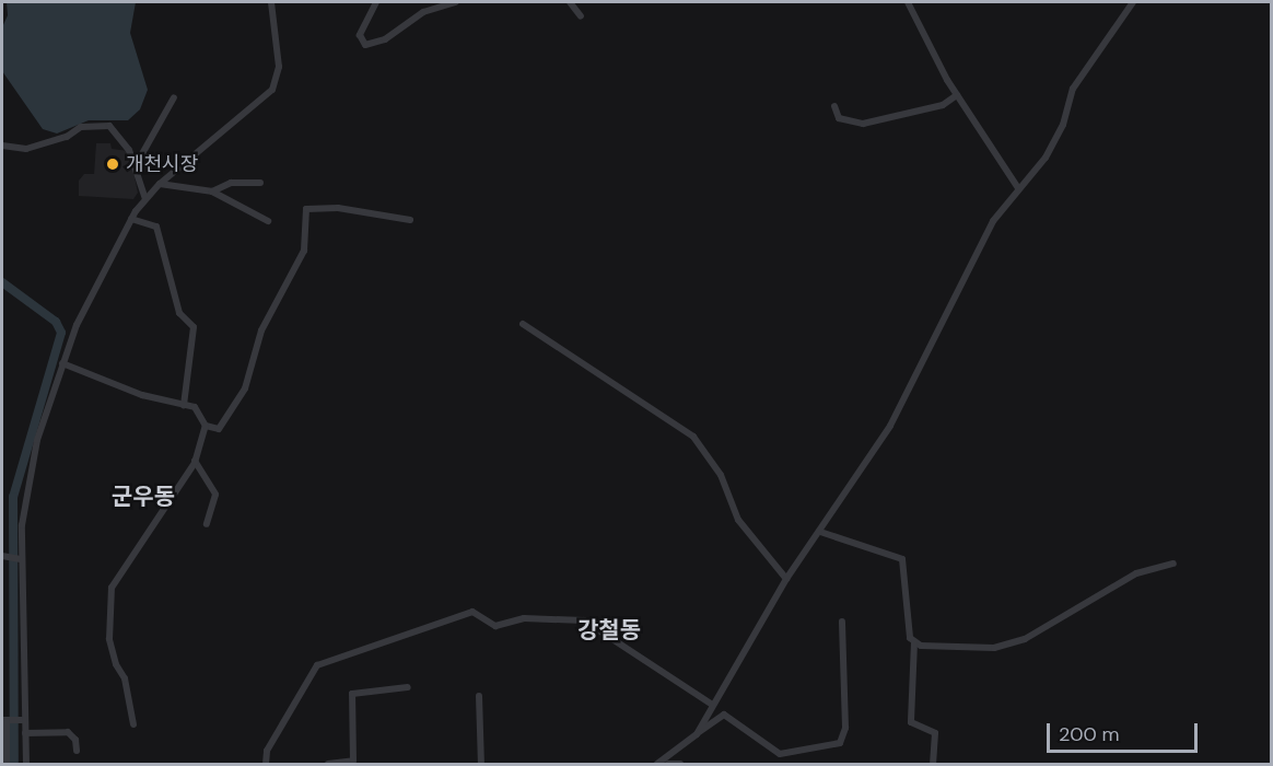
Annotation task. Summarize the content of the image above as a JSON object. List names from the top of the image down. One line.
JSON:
{"districts":["군우동","강철동"],"places":["개천시장"],"scale_bar":"200 m"}
